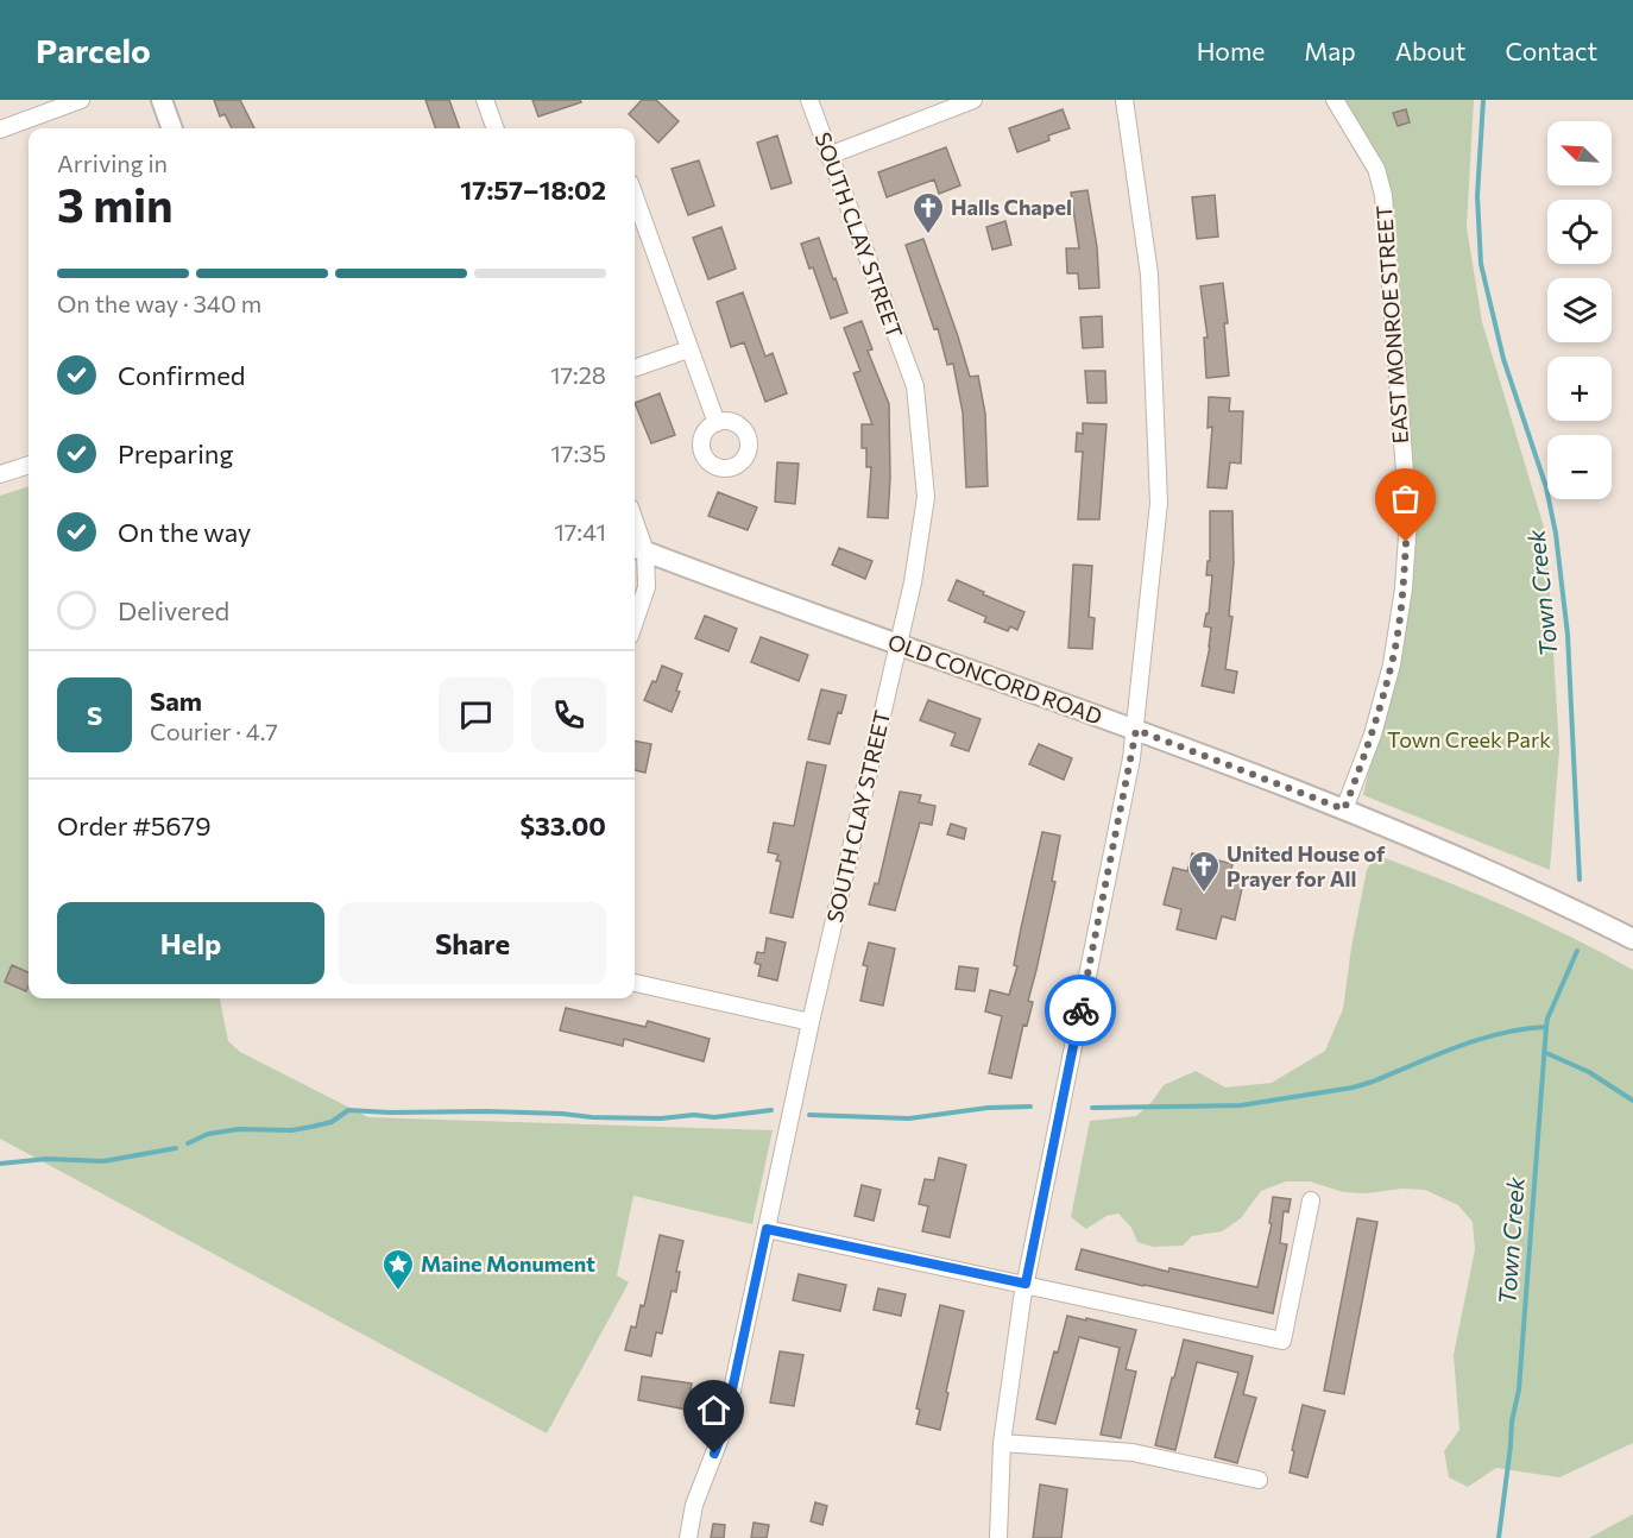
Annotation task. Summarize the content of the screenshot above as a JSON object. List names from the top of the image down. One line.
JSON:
{"streets":{"main road":["OLD CONCORD ROAD"],"street":["SOUTH CLAY STREET","EAST MONROE STREET"]},"crossings":[["SOUTH CLAY STREET","OLD CONCORD ROAD"],["EAST MONROE STREET","OLD CONCORD ROAD"]],"water":["Town Creek"],"parks":["Town Creek Park"],"places":{"church":["Halls Chapel","United House of Prayer for All"],"place":["Maine Monument"]},"north":"top left","page":{"header":"Parcelo","nav":["Home","Map","About","Contact"],"map_buttons":["+","−"],"heading":["3 min","Arriving in","17:57–18:02"],"panel":["Sam","Courier · 4.7","Order #5679","$33.00"],"bar":"On the way · 340 m","list":[["Confirmed","17:28"],["Preparing","17:35"],["On the way","17:41"],"Delivered"],"round":"S","buttons":["Help","Share"]}}
